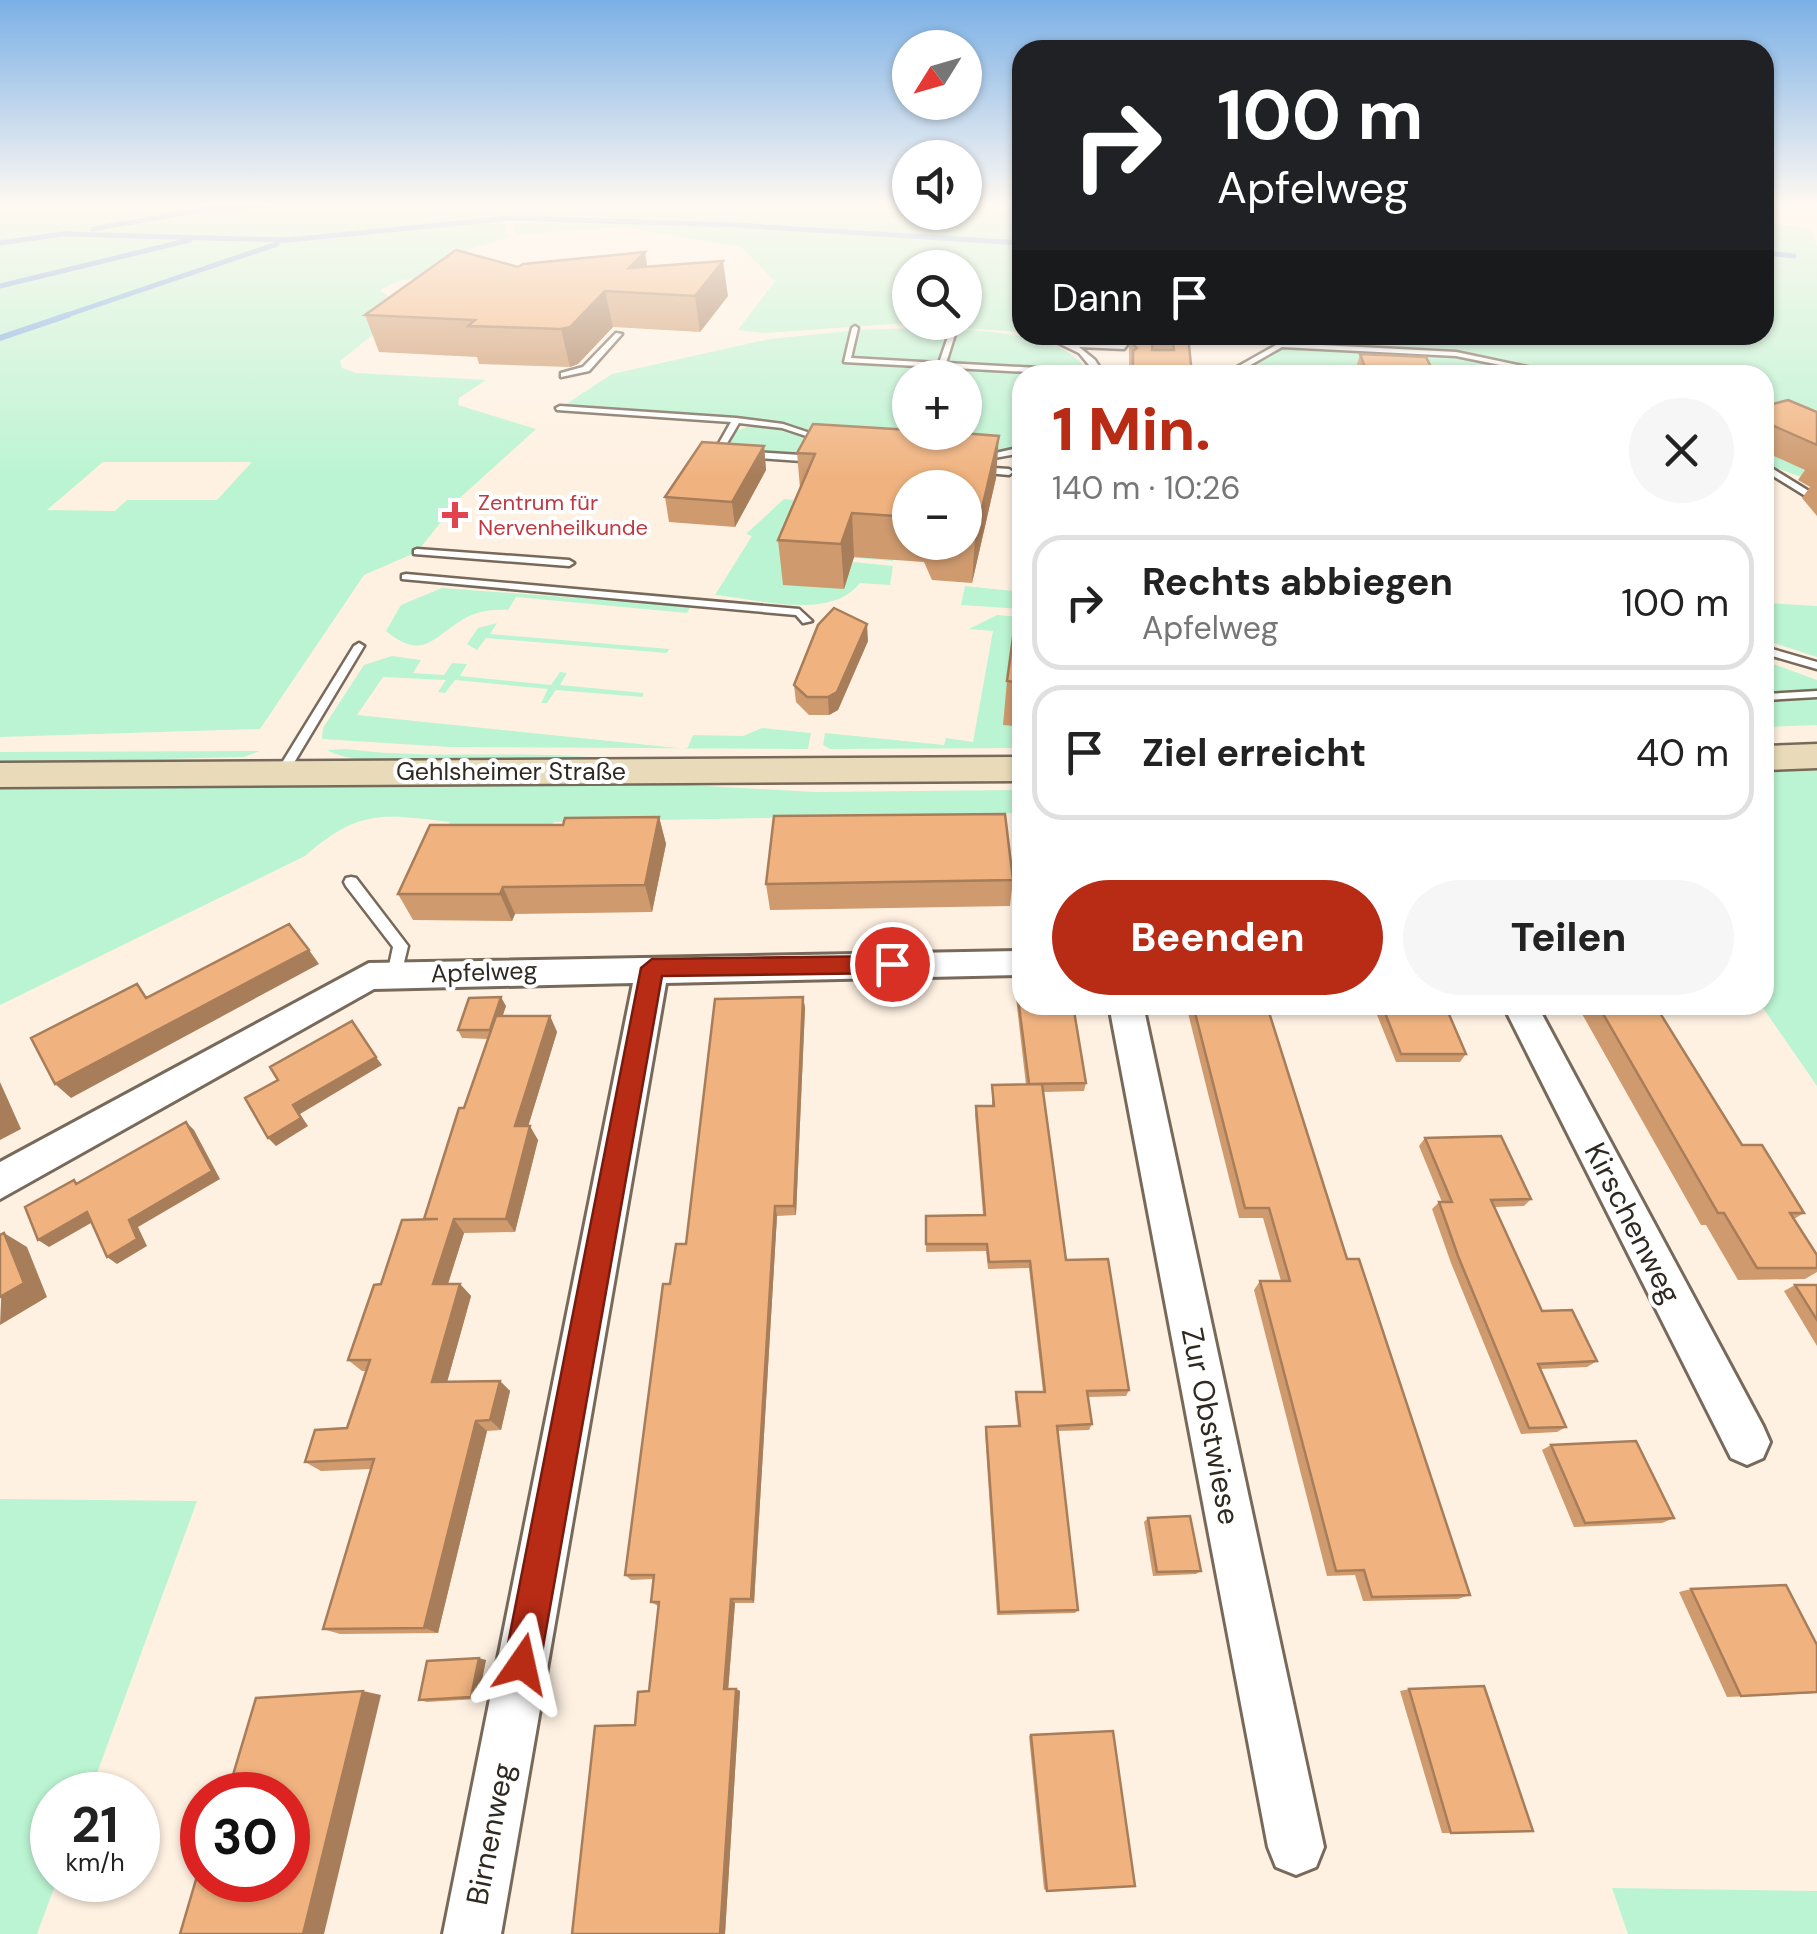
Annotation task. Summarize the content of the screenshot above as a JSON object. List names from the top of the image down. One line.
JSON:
{"streets":{"street":["Gehlsheimer Straße","Apfelweg","Kirschenweg","Zur Obstwiese","Birnenweg"]},"crossings":[["Apfelweg","Birnenweg"]],"places":{"health":["Zentrum für Nervenheilkunde"]},"north":"bottom left","page":{"map_buttons":["+","−"],"turn":["100 m","Apfelweg"],"then":"Dann","heading":["1 Min.","140 m · 10:26"],"list":[{"name":"Rechts abbiegen","note":"Apfelweg","value":"100 m"},{"name":"Ziel erreicht","value":"40 m"}],"buttons":["Beenden","Teilen"],"speed":"21 km/h","limit":"30"}}
